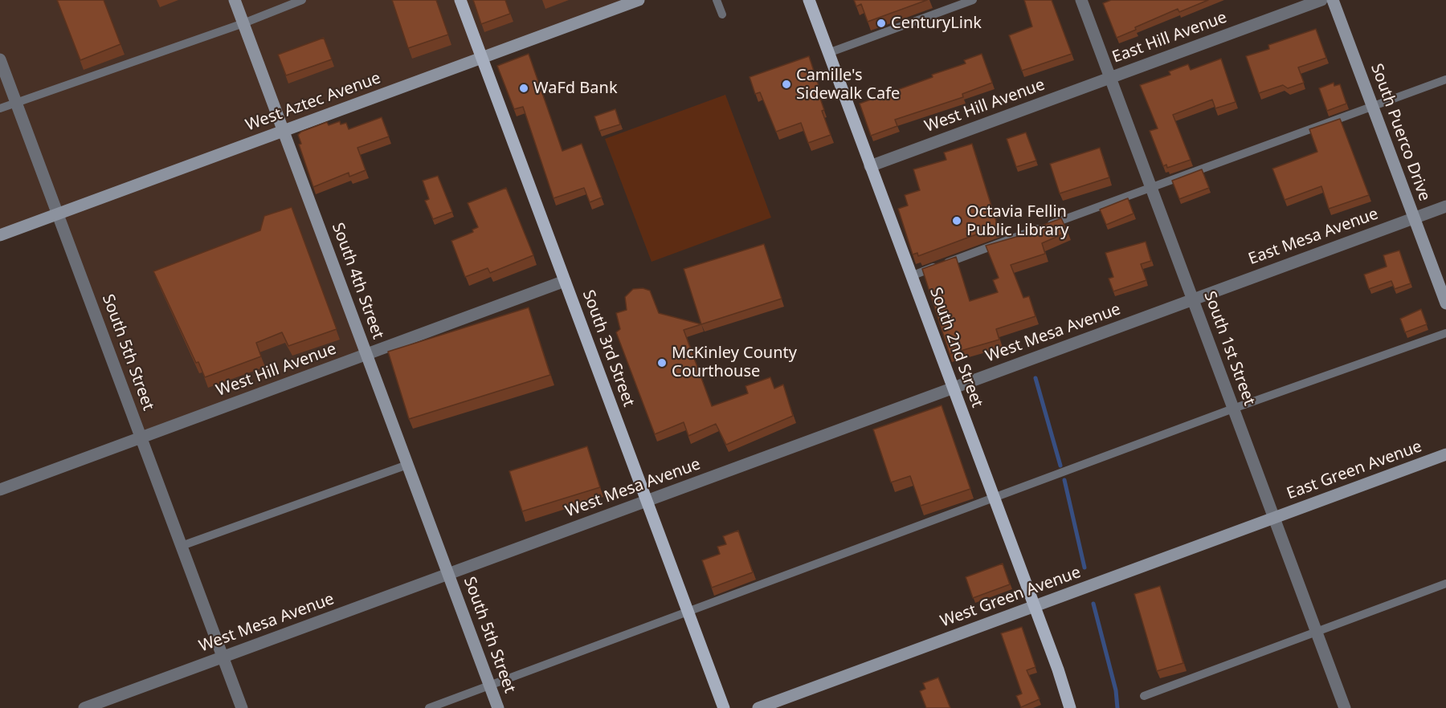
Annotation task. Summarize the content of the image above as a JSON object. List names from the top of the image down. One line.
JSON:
{"streets":{"main road":["South 2nd Street","South 3rd Street"],"street":["East Hill Avenue","West Aztec Avenue","West Hill Avenue","South Puerco Drive","East Mesa Avenue","South 4th Street","West Mesa Avenue","South 1st Street","South 5th Street","East Green Avenue","West Green Avenue"]},"crossings":[["East Hill Avenue","West Hill Avenue"],["East Hill Avenue","South 1st Street"],["West Aztec Avenue","South 4th Street"],["West Aztec Avenue","South 3rd Street"],["West Aztec Avenue","South 5th Street"],["West Hill Avenue","South 4th Street"],["West Hill Avenue","South 2nd Street"],["West Hill Avenue","South 3rd Street"],["West Hill Avenue","South 1st Street"],["West Hill Avenue","South 5th Street"],["South Puerco Drive","East Mesa Avenue"],["East Mesa Avenue","West Mesa Avenue"],["East Mesa Avenue","South 1st Street"],["South 4th Street","West Mesa Avenue"],["South 4th Street","South 5th Street"],["West Mesa Avenue","South 2nd Street"],["West Mesa Avenue","South 3rd Street"],["West Mesa Avenue","South 1st Street"],["West Mesa Avenue","South 5th Street"],["South 2nd Street","West Green Avenue"],["South 1st Street","East Green Avenue"],["South 1st Street","West Green Avenue"],["East Green Avenue","West Green Avenue"]],"places":["CenturyLink","Camille's Sidewalk Cafe","WaFd Bank","Octavia Fellin Public Library","McKinley County Courthouse"]}
